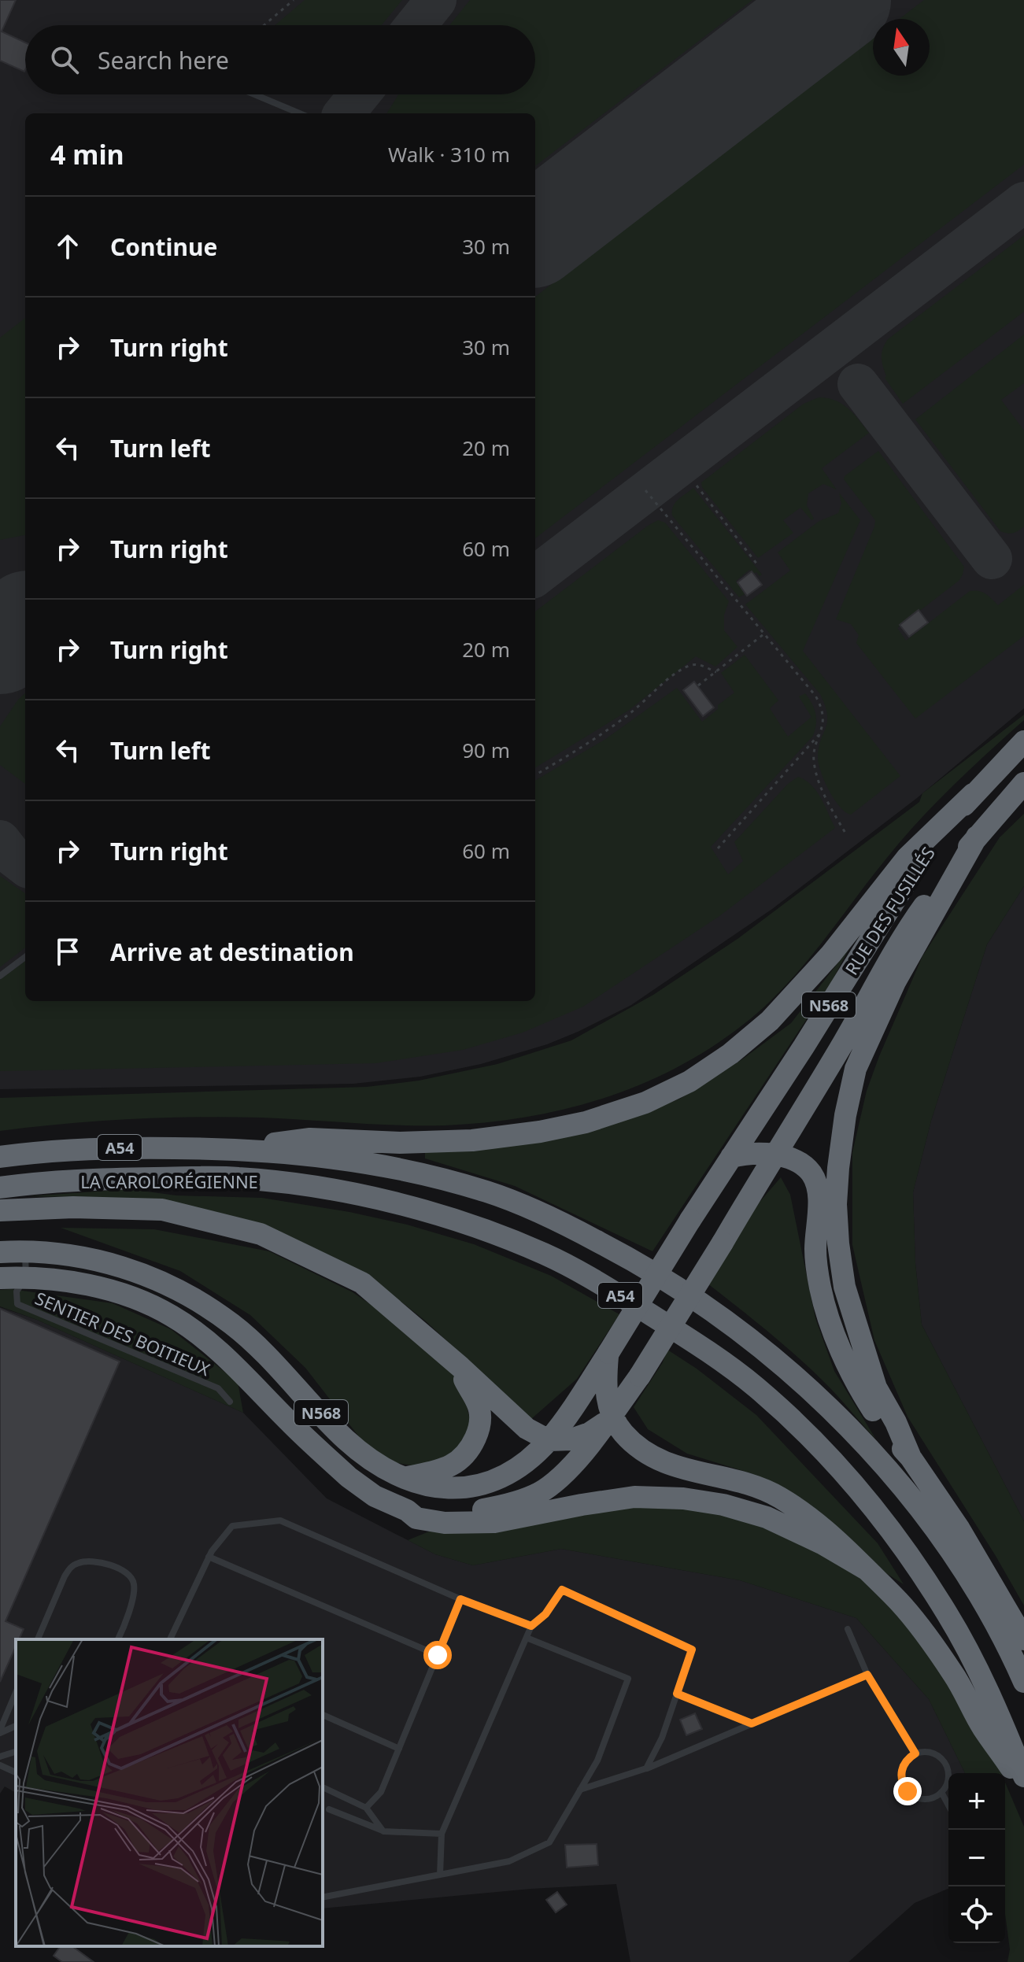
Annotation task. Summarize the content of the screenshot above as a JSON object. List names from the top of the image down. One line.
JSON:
{"streets":{"highway":["RUE DES FUSILLÉS","N568","A54","LA CAROLORÉGIENNE"],"lane":["SENTIER DES BOITIEUX"]},"crossings":[["RUE DES FUSILLÉS","N568"],["N568","SENTIER DES BOITIEUX"]],"north":"top","page":{"search":"Search here","heading":["4 min","Walk · 310 m"],"list":[["Continue","30 m"],["Turn right","30 m"],["Turn left","20 m"],["Turn right","60 m"],["Turn right","20 m"],["Turn left","90 m"],["Turn right","60 m"],"Arrive at destination"],"map_buttons":["+","−"]}}
